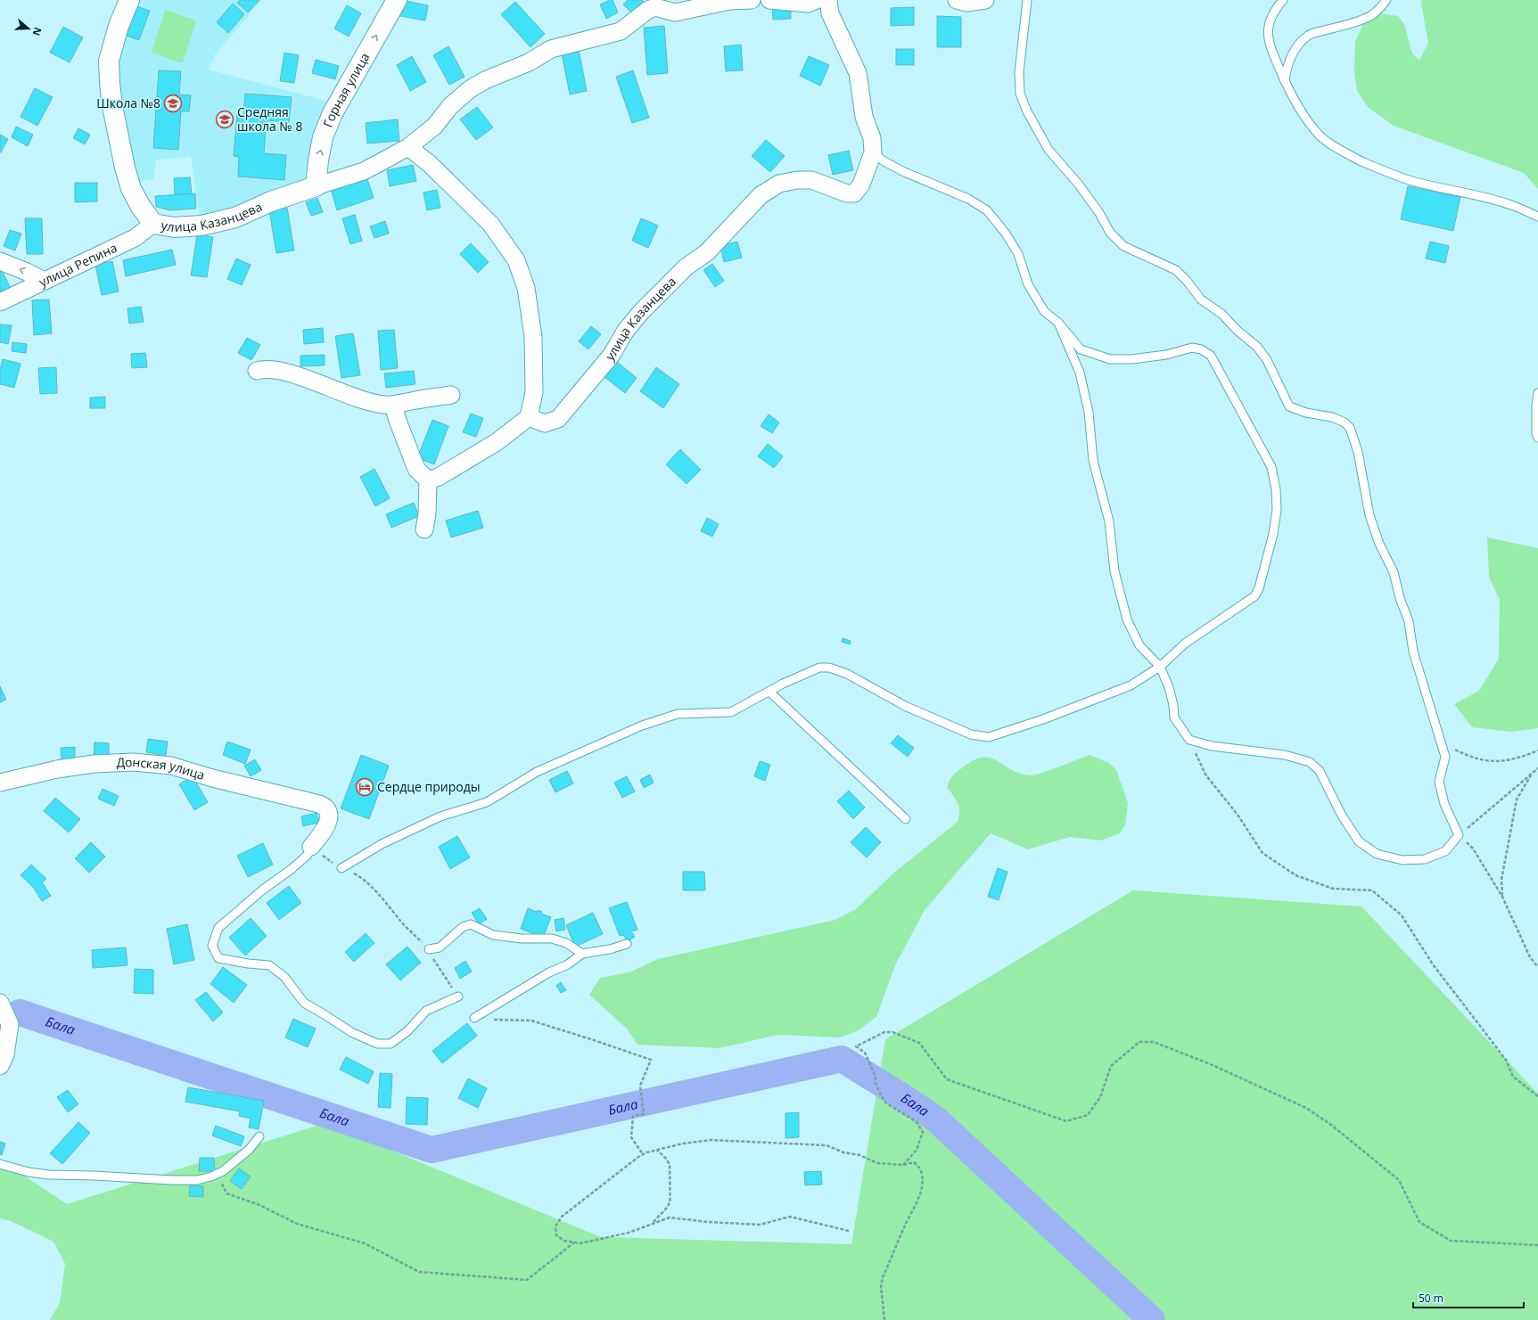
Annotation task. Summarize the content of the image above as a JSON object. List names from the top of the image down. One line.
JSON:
{"streets":{"street":["Горная улица","улица Казанцева","улица Репина","Донская улица"]},"crossings":[["Горная улица","улица Казанцева"],["улица Казанцева","улица Репина"]],"one_way":["Горная улица"],"water":["Бала"],"places":{"school or university":["Школа №8","Средняя школа № 8"],"hotel":["Сердце природы"]},"scale_bar":"50 m","north":"right"}
